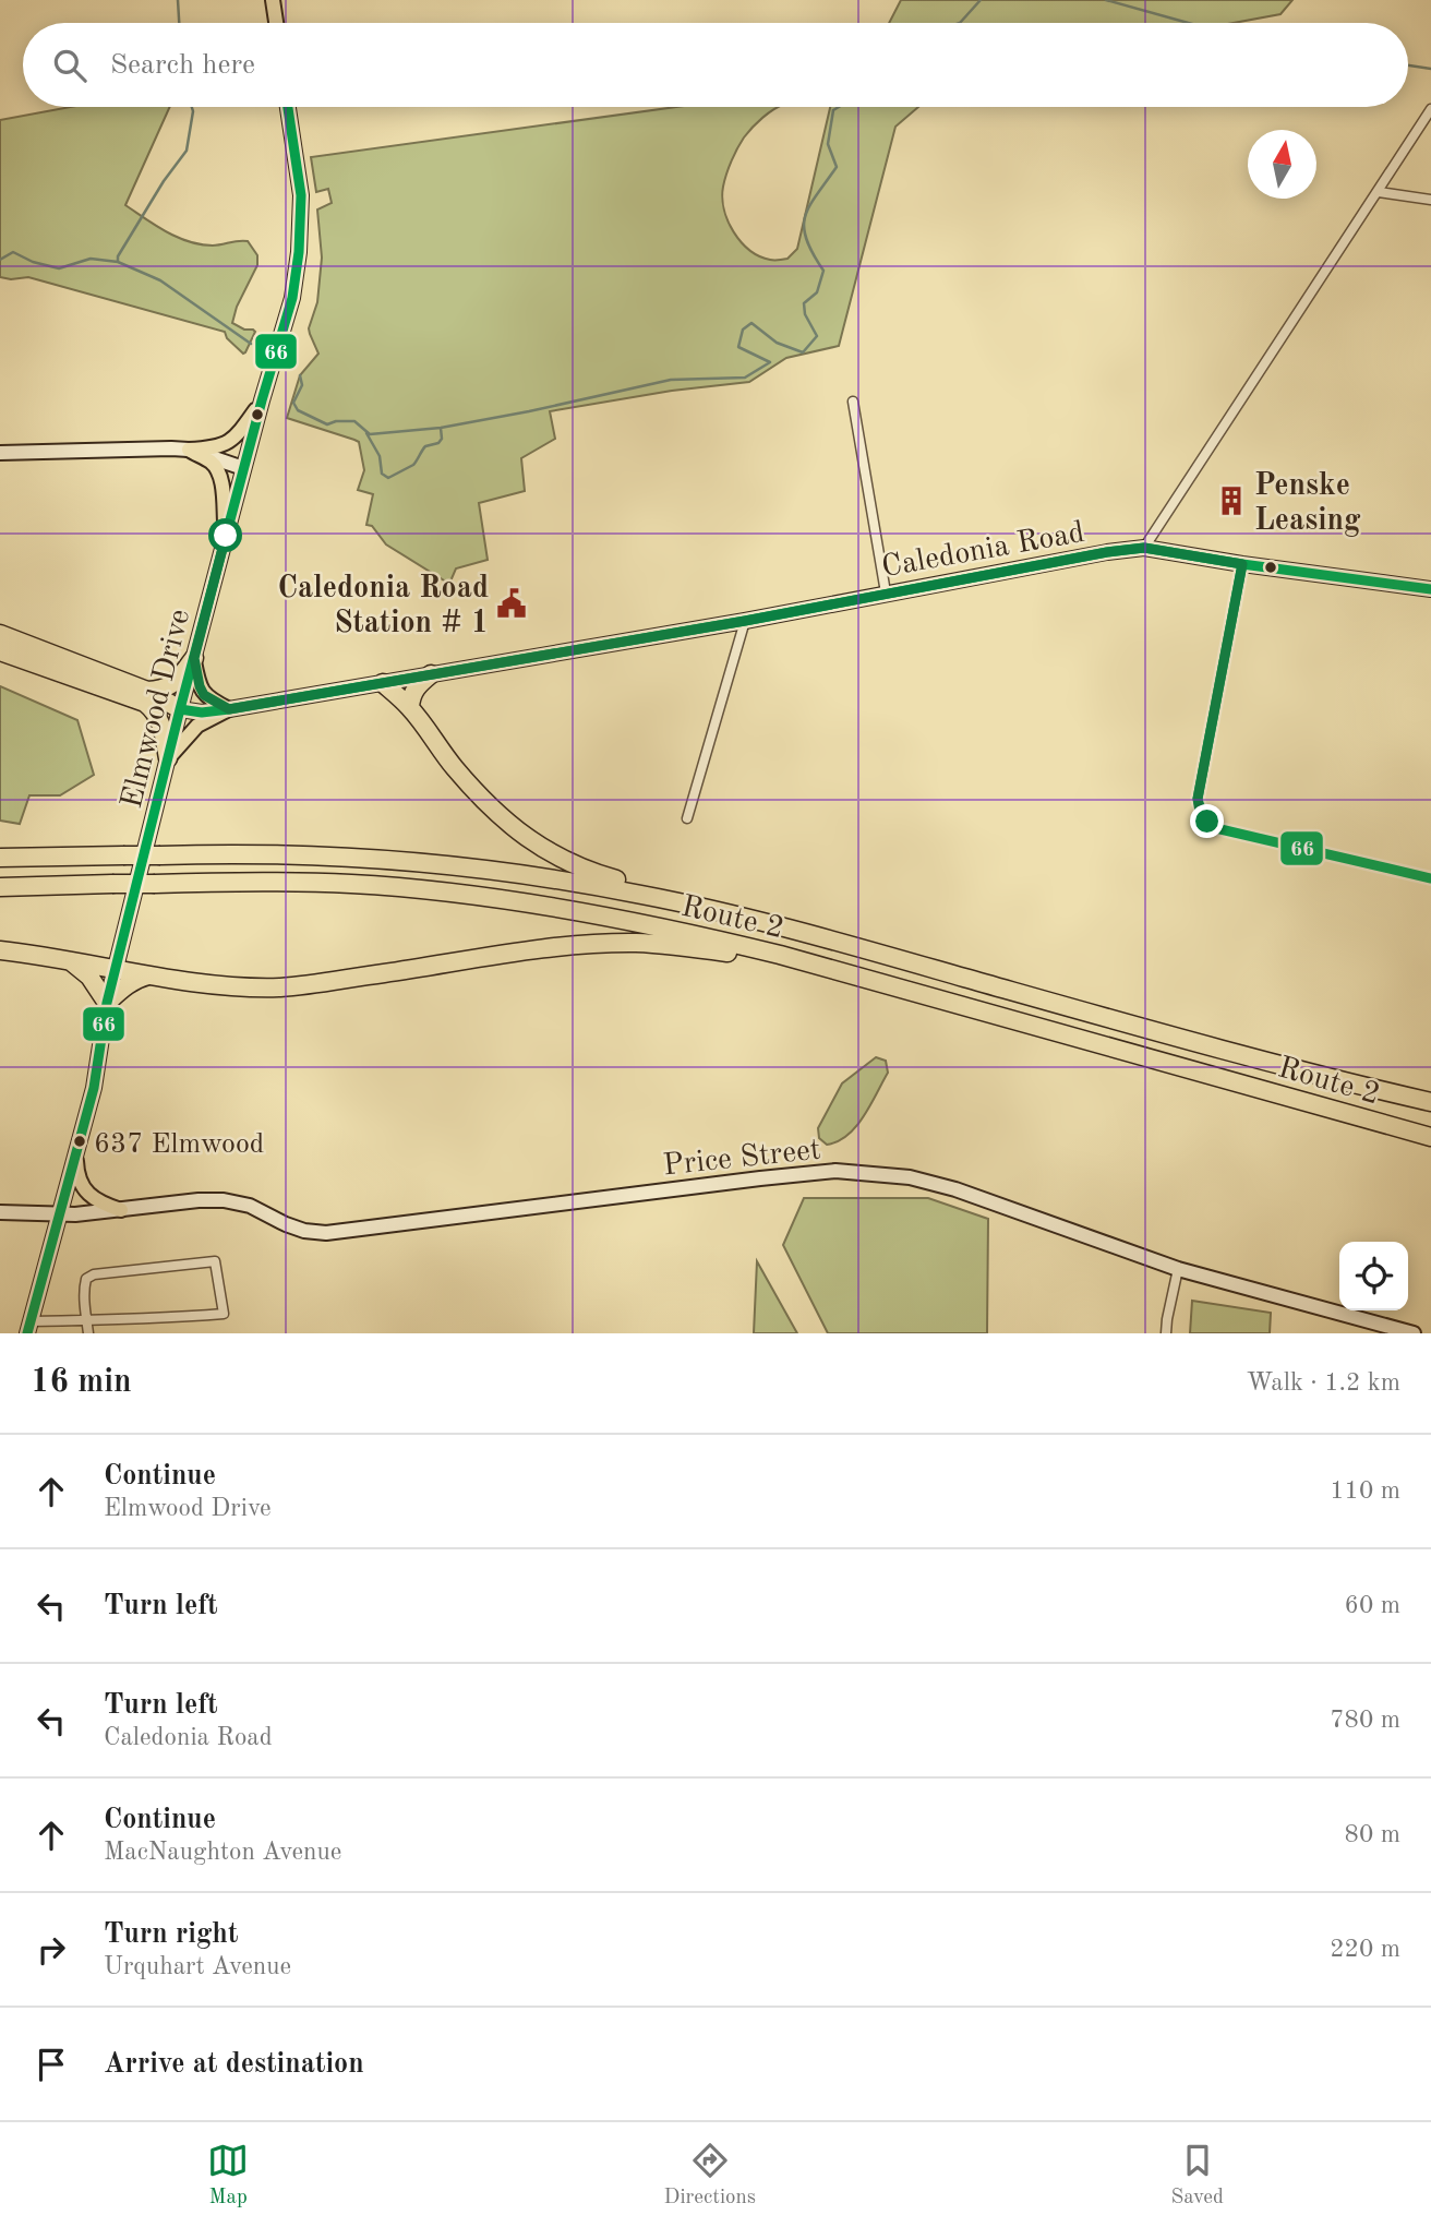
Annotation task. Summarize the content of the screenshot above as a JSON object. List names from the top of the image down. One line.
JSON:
{"streets":{"highway":["Route 2"],"main road":["Elmwood Drive"],"street":["Caledonia Road","Price Street"]},"crossings":[["Caledonia Road","Elmwood Drive"],["Elmwood Drive","Price Street"]],"places":{"building":["Penske Leasing"],"public building":["Caledonia Road Station # 1"],"other":["637 Elmwood"]},"lines":["transit line 66"],"north":"top","page":{"search":"Search here","heading":["16 min","Walk · 1.2 km"],"list":[["Continue","Elmwood Drive","110 m"],["Turn left","60 m"],["Turn left","Caledonia Road","780 m"],["Continue","MacNaughton Avenue","80 m"],["Turn right","Urquhart Avenue","220 m"],"Arrive at destination"],"nav":["Map","Directions","Saved"]}}
